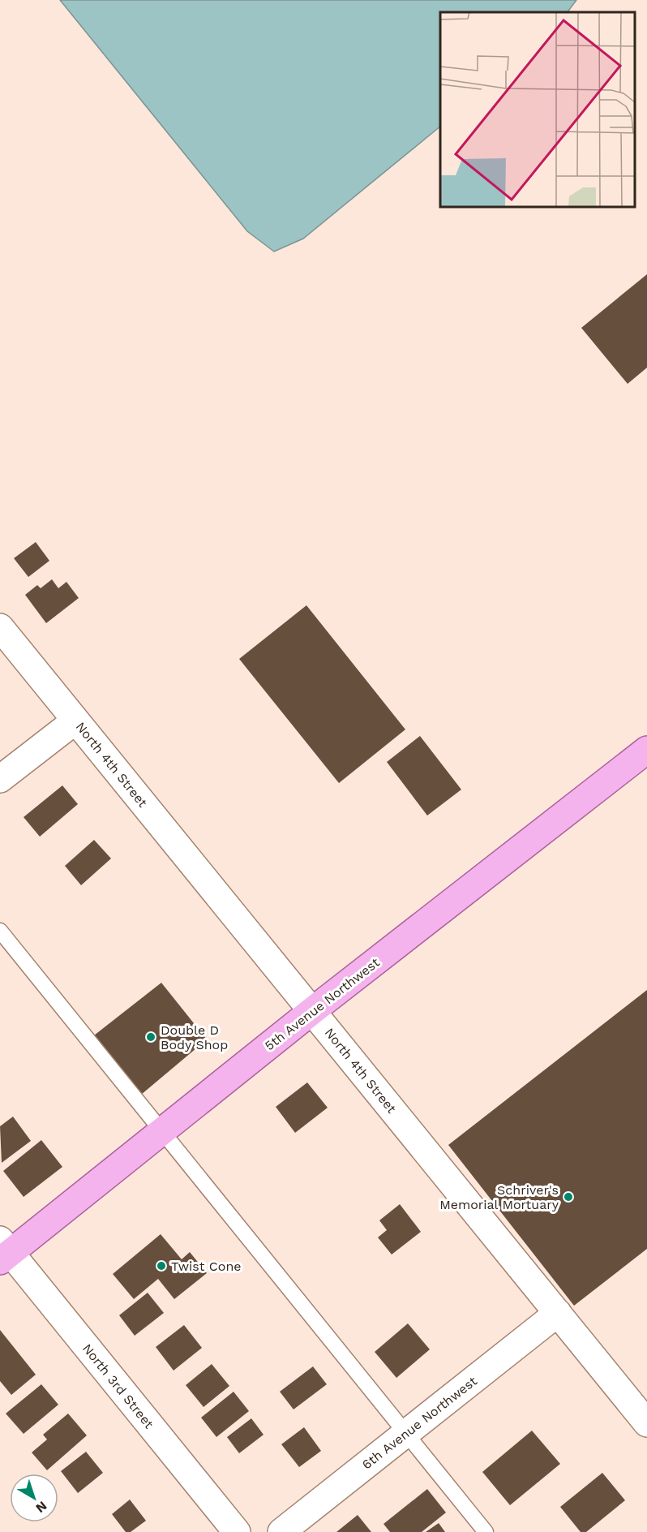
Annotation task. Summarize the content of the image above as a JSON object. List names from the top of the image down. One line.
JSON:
{"streets":{"main road":["5th Avenue Northwest"],"street":["North 4th Street","North 3rd Street","6th Avenue Northwest"]},"crossings":[["North 4th Street","5th Avenue Northwest"],["North 4th Street","6th Avenue Northwest"],["5th Avenue Northwest","North 3rd Street"]],"places":["Double D Body Shop","Schriver's Memorial Mortuary","Twist Cone"],"north":"bottom right"}
